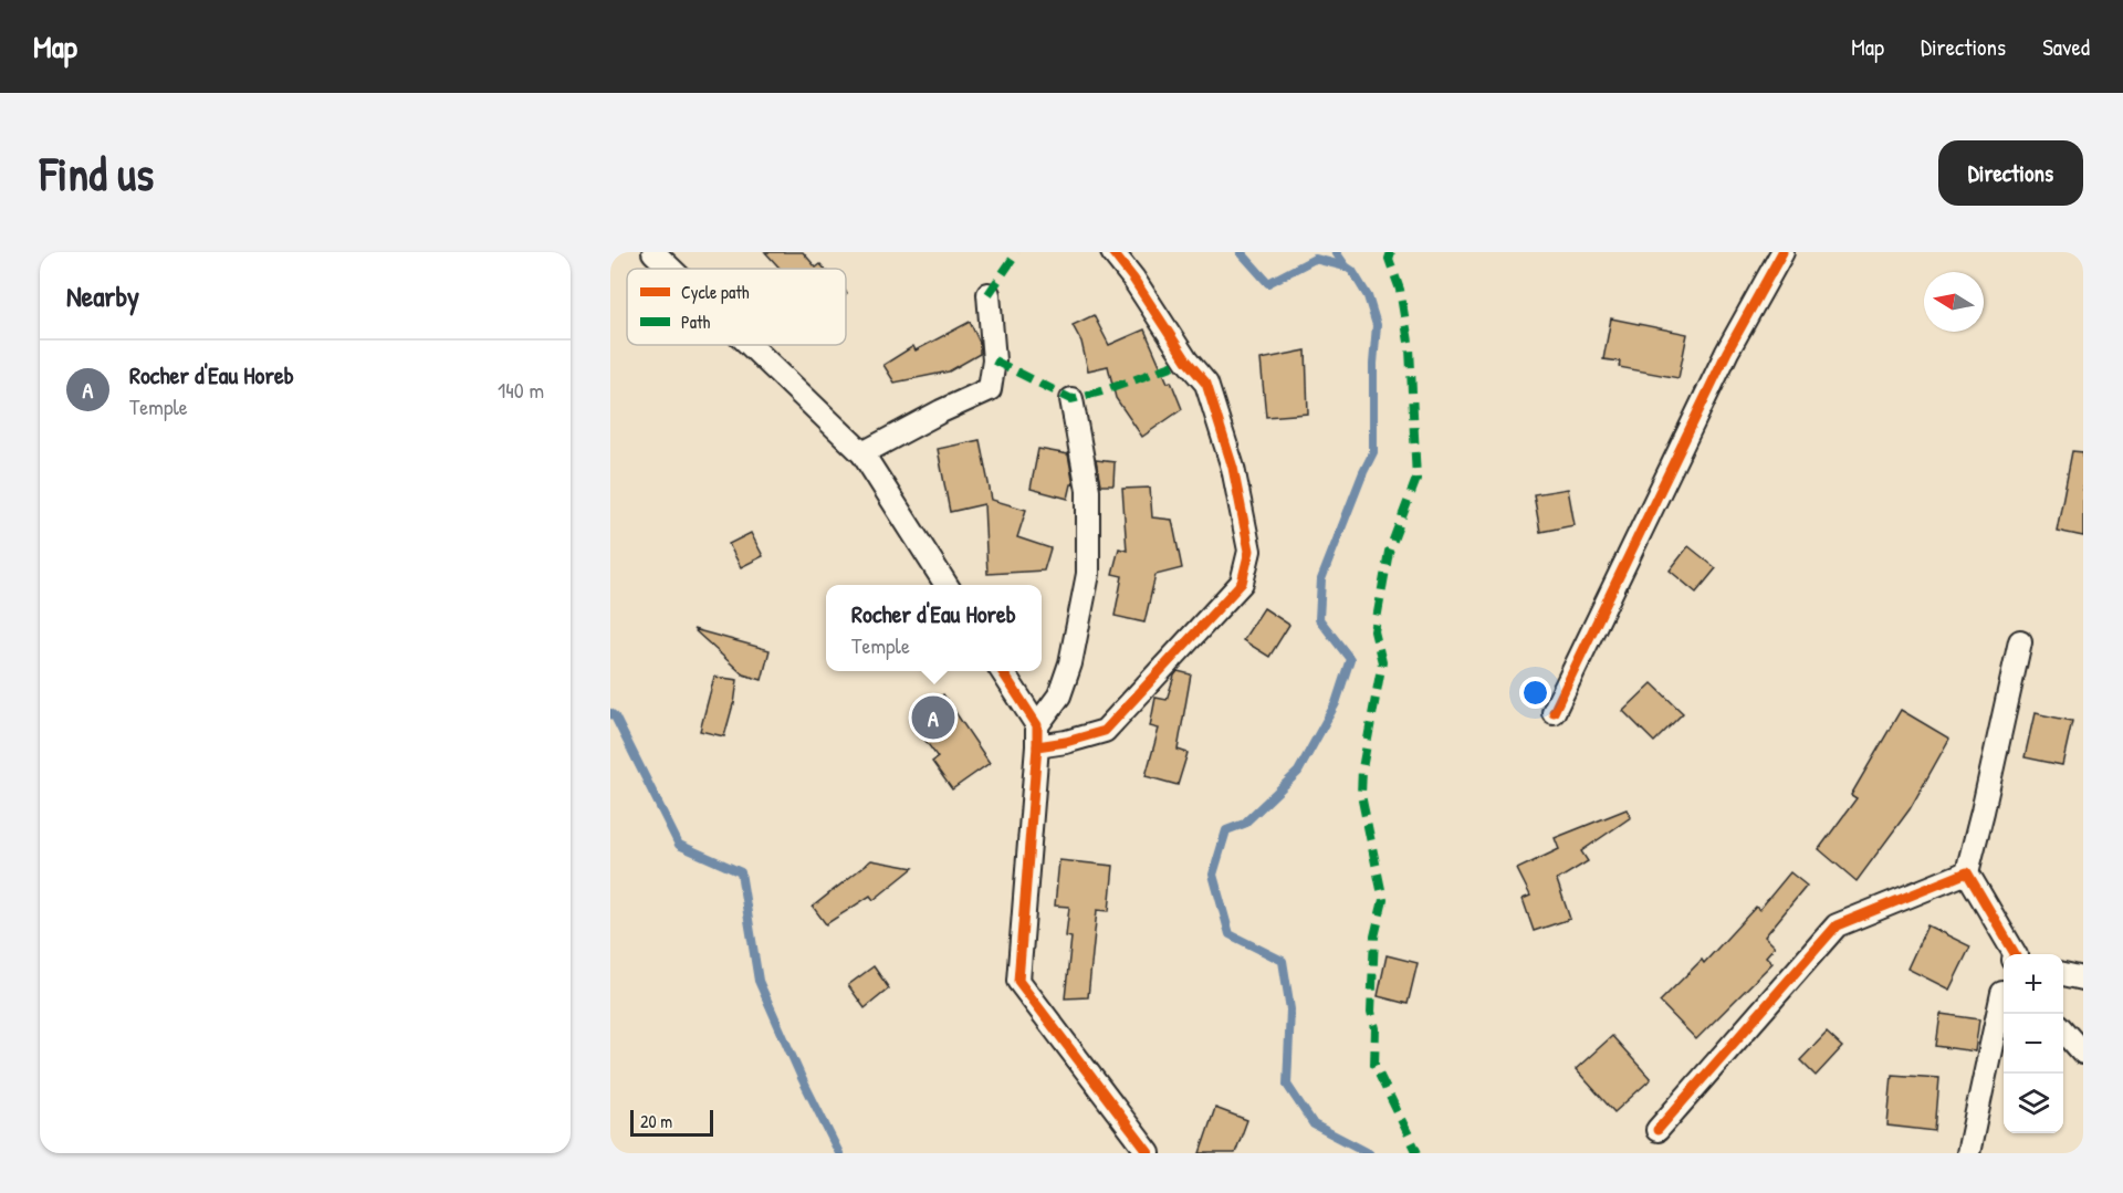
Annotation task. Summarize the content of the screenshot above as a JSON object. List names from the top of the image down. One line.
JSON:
{"legend":["Cycle path","Path"],"scale_bar":"20 m","north":"left","page":{"header":"Map","nav":["Map","Directions","Saved"],"buttons":"Directions","title":"Find us","heading":"Nearby","list":[{"mark":"A","name":"Rocher d'Eau Horeb","note":"Temple","value":"140 m"}],"popup":["Rocher d'Eau Horeb","Temple"],"pins":"A","map_buttons":["+","−"],"scale":"20 m"}}
